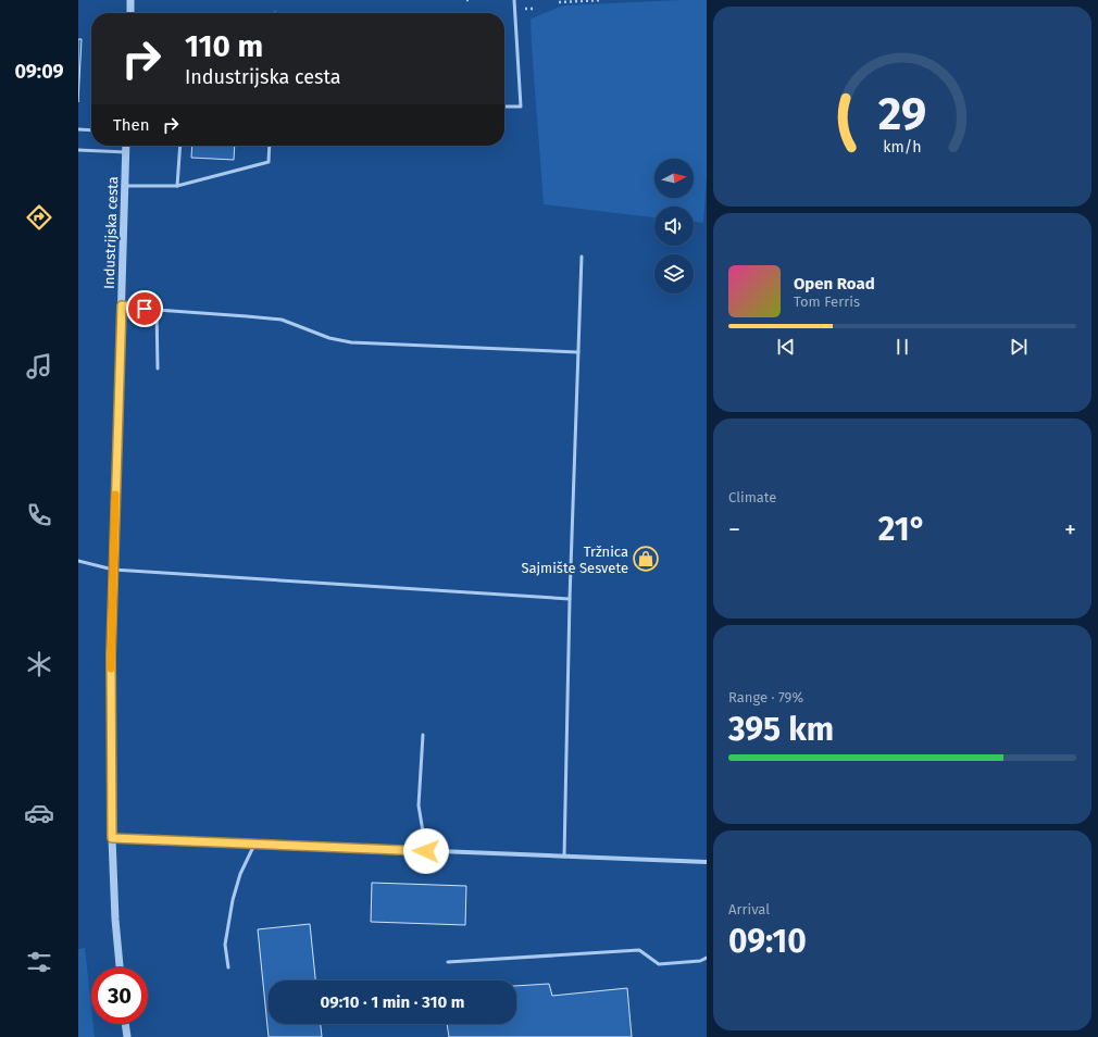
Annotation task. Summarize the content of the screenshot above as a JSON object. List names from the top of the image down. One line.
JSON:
{"streets":{"street":["Industrijska cesta"]},"places":{"shop":["Tržnica Sajmište Sesvete"]},"north":"right","page":{"tabs":"09:09","turn":["110 m","Industrijska cesta"],"then":"Then","song":["Open Road","Tom Ferris"],"tile":["Climate",["Range · 79%","395 km"],["Arrival","09:10"]],"heat":["−","21°","+"],"limit":"30","trip":"09:10 · 1 min · 310 m","gauge":["29","km/h"]}}
